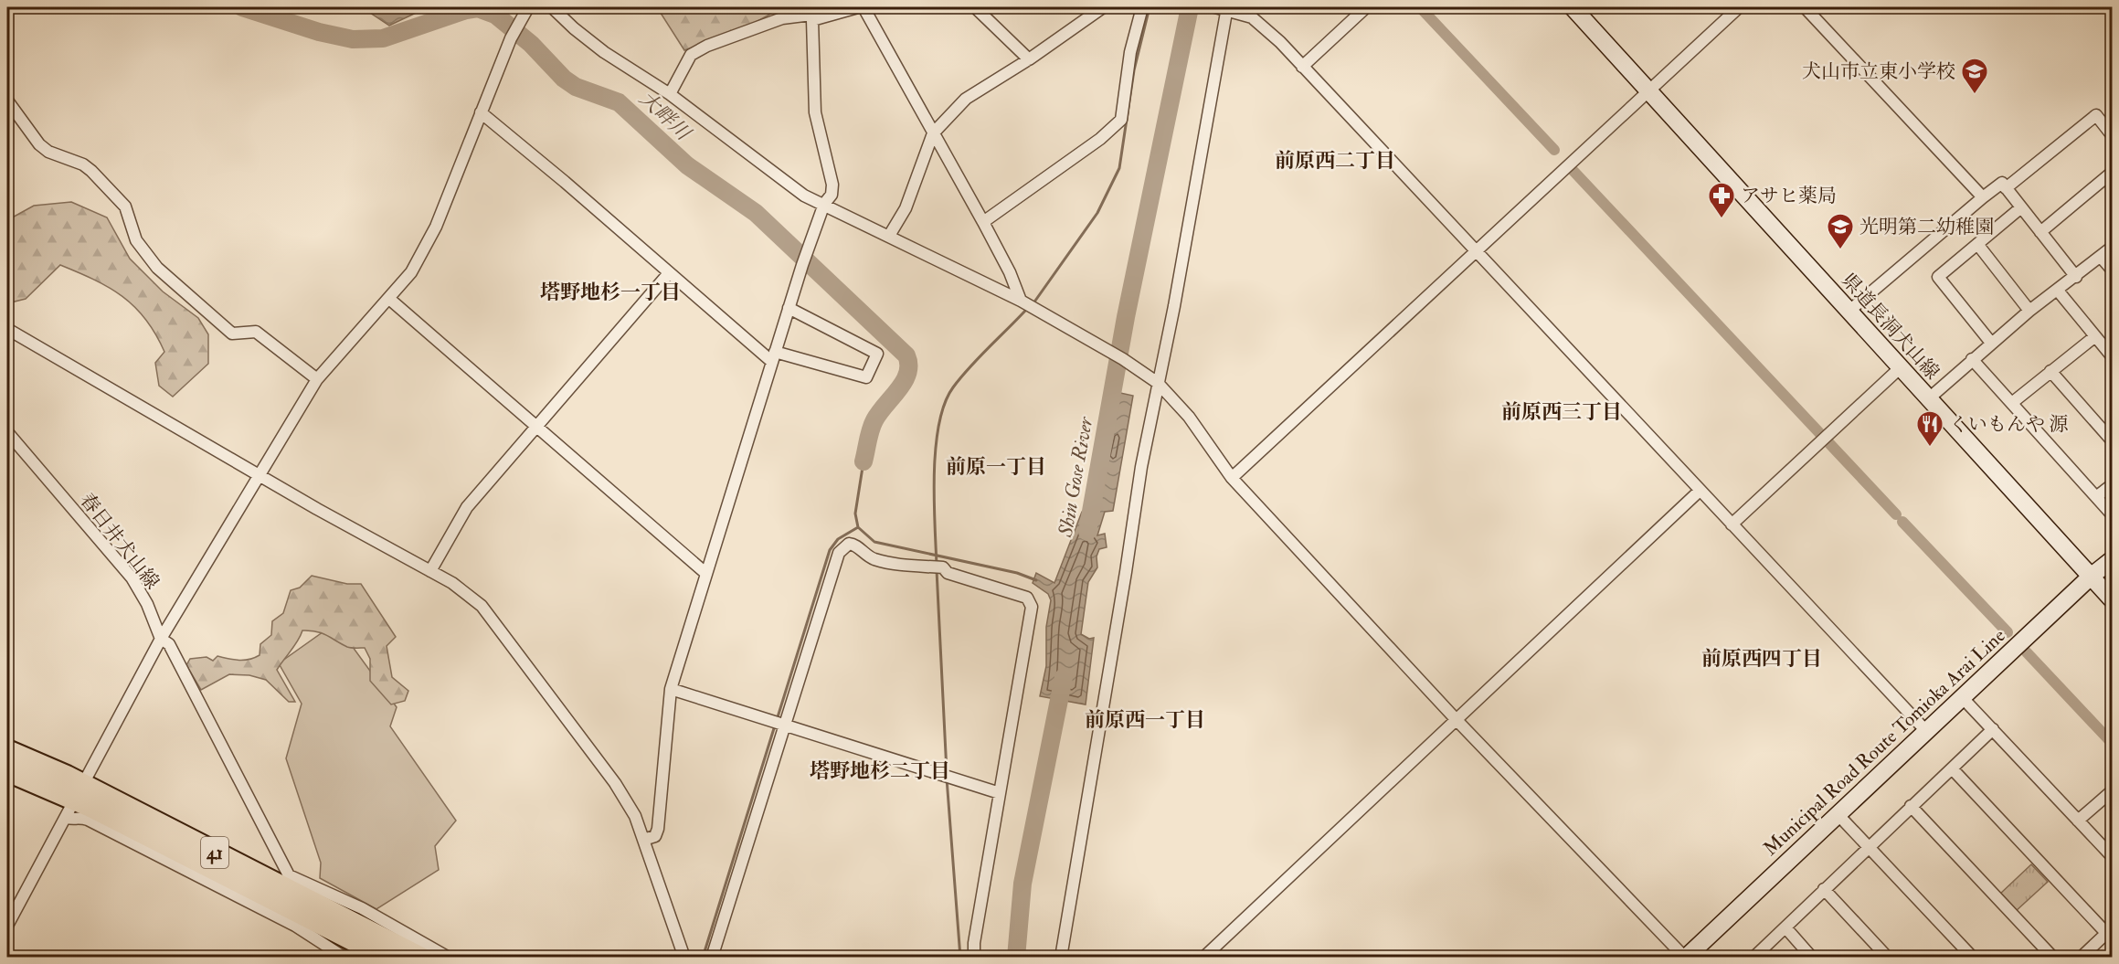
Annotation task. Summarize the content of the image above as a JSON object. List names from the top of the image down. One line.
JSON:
{"streets":{"highway":["41"],"main road":["県道長洞犬山線","Municipal Road Route Tomioka Arai Line"],"street":["春日井犬山線"]},"crossings":[["県道長洞犬山線","Municipal Road Route Tomioka Arai Line"]],"districts":["前原西二丁目","塔野地杉一丁目","前原西三丁目","前原一丁目","前原西四丁目","前原西一丁目","塔野地杉二丁目"],"water":["大畔川","Shin Gose River"],"places":{"school or university":["犬山市立東小学校","光明第二幼稚園"],"pharmacy":["アサヒ薬局"],"restaurant":["くいもんや 源"]}}
